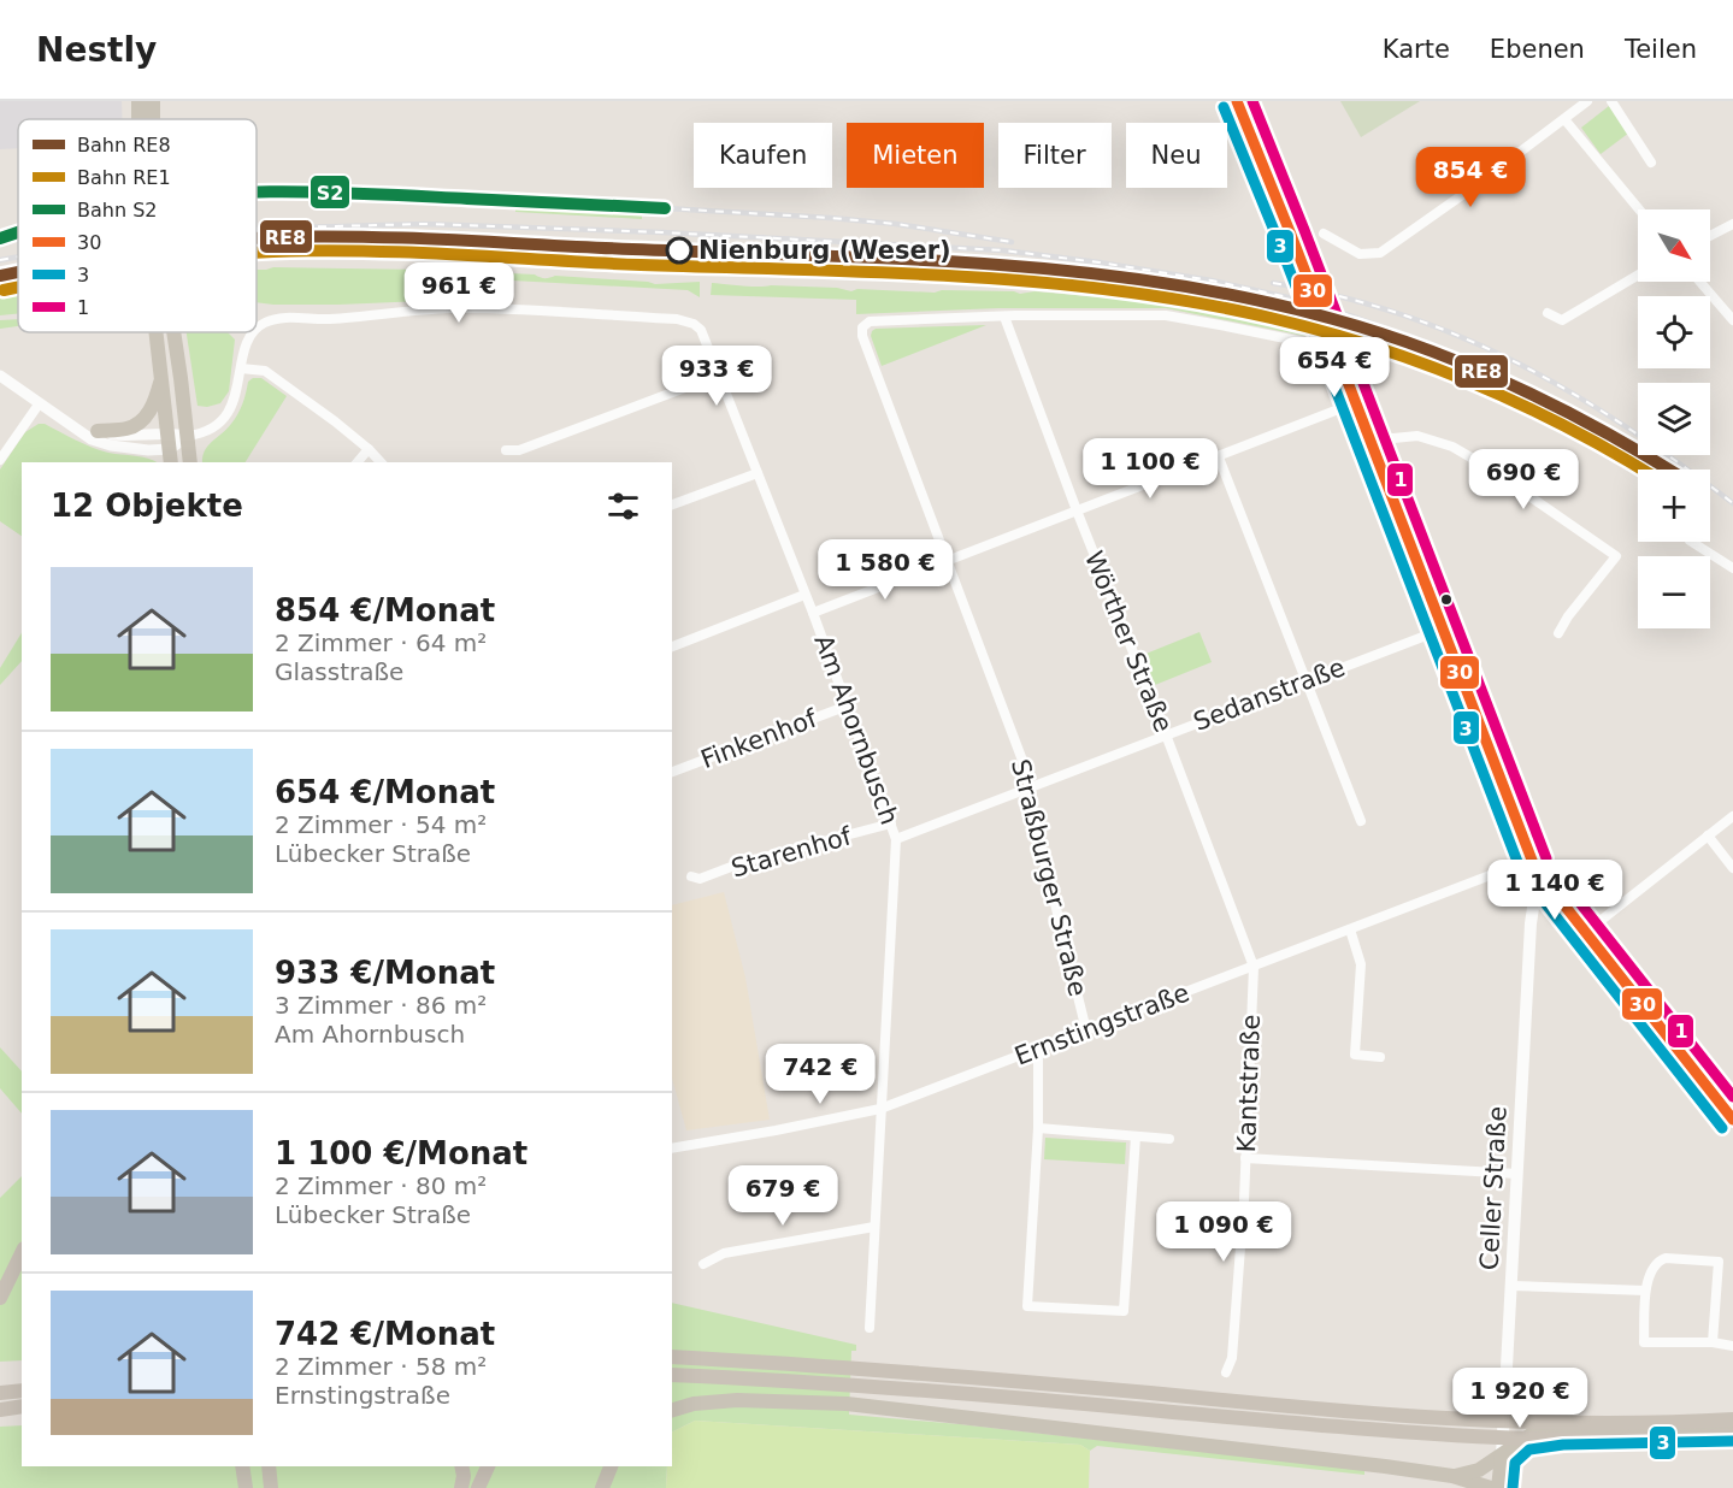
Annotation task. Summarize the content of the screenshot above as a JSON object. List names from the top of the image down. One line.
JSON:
{"streets":{"main road":["Celler Straße"],"street":["Wörther Straße","Sedanstraße","Am Ahornbusch","Finkenhof","Starenhof","Straßburger Straße","Ernstingstraße","Kantstraße"]},"crossings":[["Wörther Straße","Sedanstraße"],["Wörther Straße","Straßburger Straße"],["Wörther Straße","Ernstingstraße"],["Wörther Straße","Kantstraße"],["Sedanstraße","Am Ahornbusch"],["Sedanstraße","Straßburger Straße"],["Am Ahornbusch","Finkenhof"],["Am Ahornbusch","Starenhof"],["Am Ahornbusch","Ernstingstraße"],["Straßburger Straße","Ernstingstraße"],["Ernstingstraße","Kantstraße"],["Ernstingstraße","Celler Straße"]],"places":["Nienburg (Weser)"],"lines":["transit line 30","transit line 1","transit line 3","rail line S2","rail line RE8","rail line RE1"],"legend":["Bahn RE8","Bahn RE1","Bahn S2","30","3","1"],"north":"bottom right","page":{"header":"Nestly","nav":["Karte","Ebenen","Teilen"],"chip":["Kaufen","Mieten","Filter","Neu"],"price":["854 €","961 €","654 €","933 €","1 100 €","690 €","1 580 €","1 140 €","742 €","679 €","1 090 €","1 920 €"],"map_buttons":["+","−"],"heading":"12 Objekte","list":[{"name":"854 €/Monat","note":"2 Zimmer · 64 m² · Glasstraße"},{"name":"654 €/Monat","note":"2 Zimmer · 54 m² · Lübecker Straße"},{"name":"933 €/Monat","note":"3 Zimmer · 86 m² · Am Ahornbusch"},{"name":"1 100 €/Monat","note":"2 Zimmer · 80 m² · Lübecker Straße"},{"name":"742 €/Monat","note":"2 Zimmer · 58 m² · Ernstingstraße"}]}}
